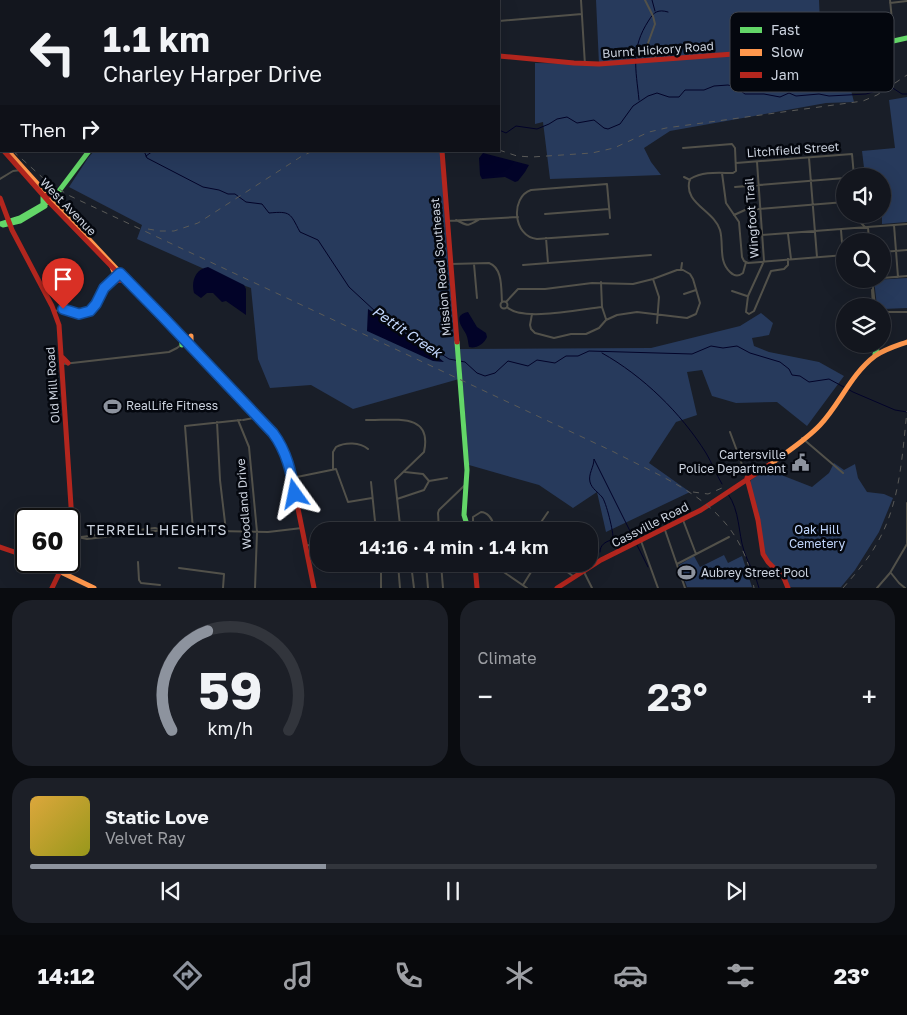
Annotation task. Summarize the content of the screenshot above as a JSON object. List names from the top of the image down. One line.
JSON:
{"streets":{"main road":["Burnt Hickory Road","West Avenue","Mission Road Southeast","Old Mill Road","Cassville Road"],"street":["Litchfield Street","Wingfoot Trail","Woodland Drive"]},"crossings":[["Litchfield Street","Wingfoot Trail"]],"districts":["TERRELL HEIGHTS"],"water":["Pettit Creek"],"parks":["Oak Hill Cemetery"],"places":{"sports":["RealLife Fitness","Aubrey Street Pool"],"public building":["Cartersville Police Department"]},"legend":["Fast","Slow","Jam"],"page":{"turn":["1.1 km","Charley Harper Drive"],"then":"Then","limit":"60","trip":"14:16 · 4 min · 1.4 km","tile":"Climate","heat":["−","23°","+"],"song":["Static Love","Velvet Ray"],"tabs":["14:12","23°"],"gauge":["59","km/h"]}}
